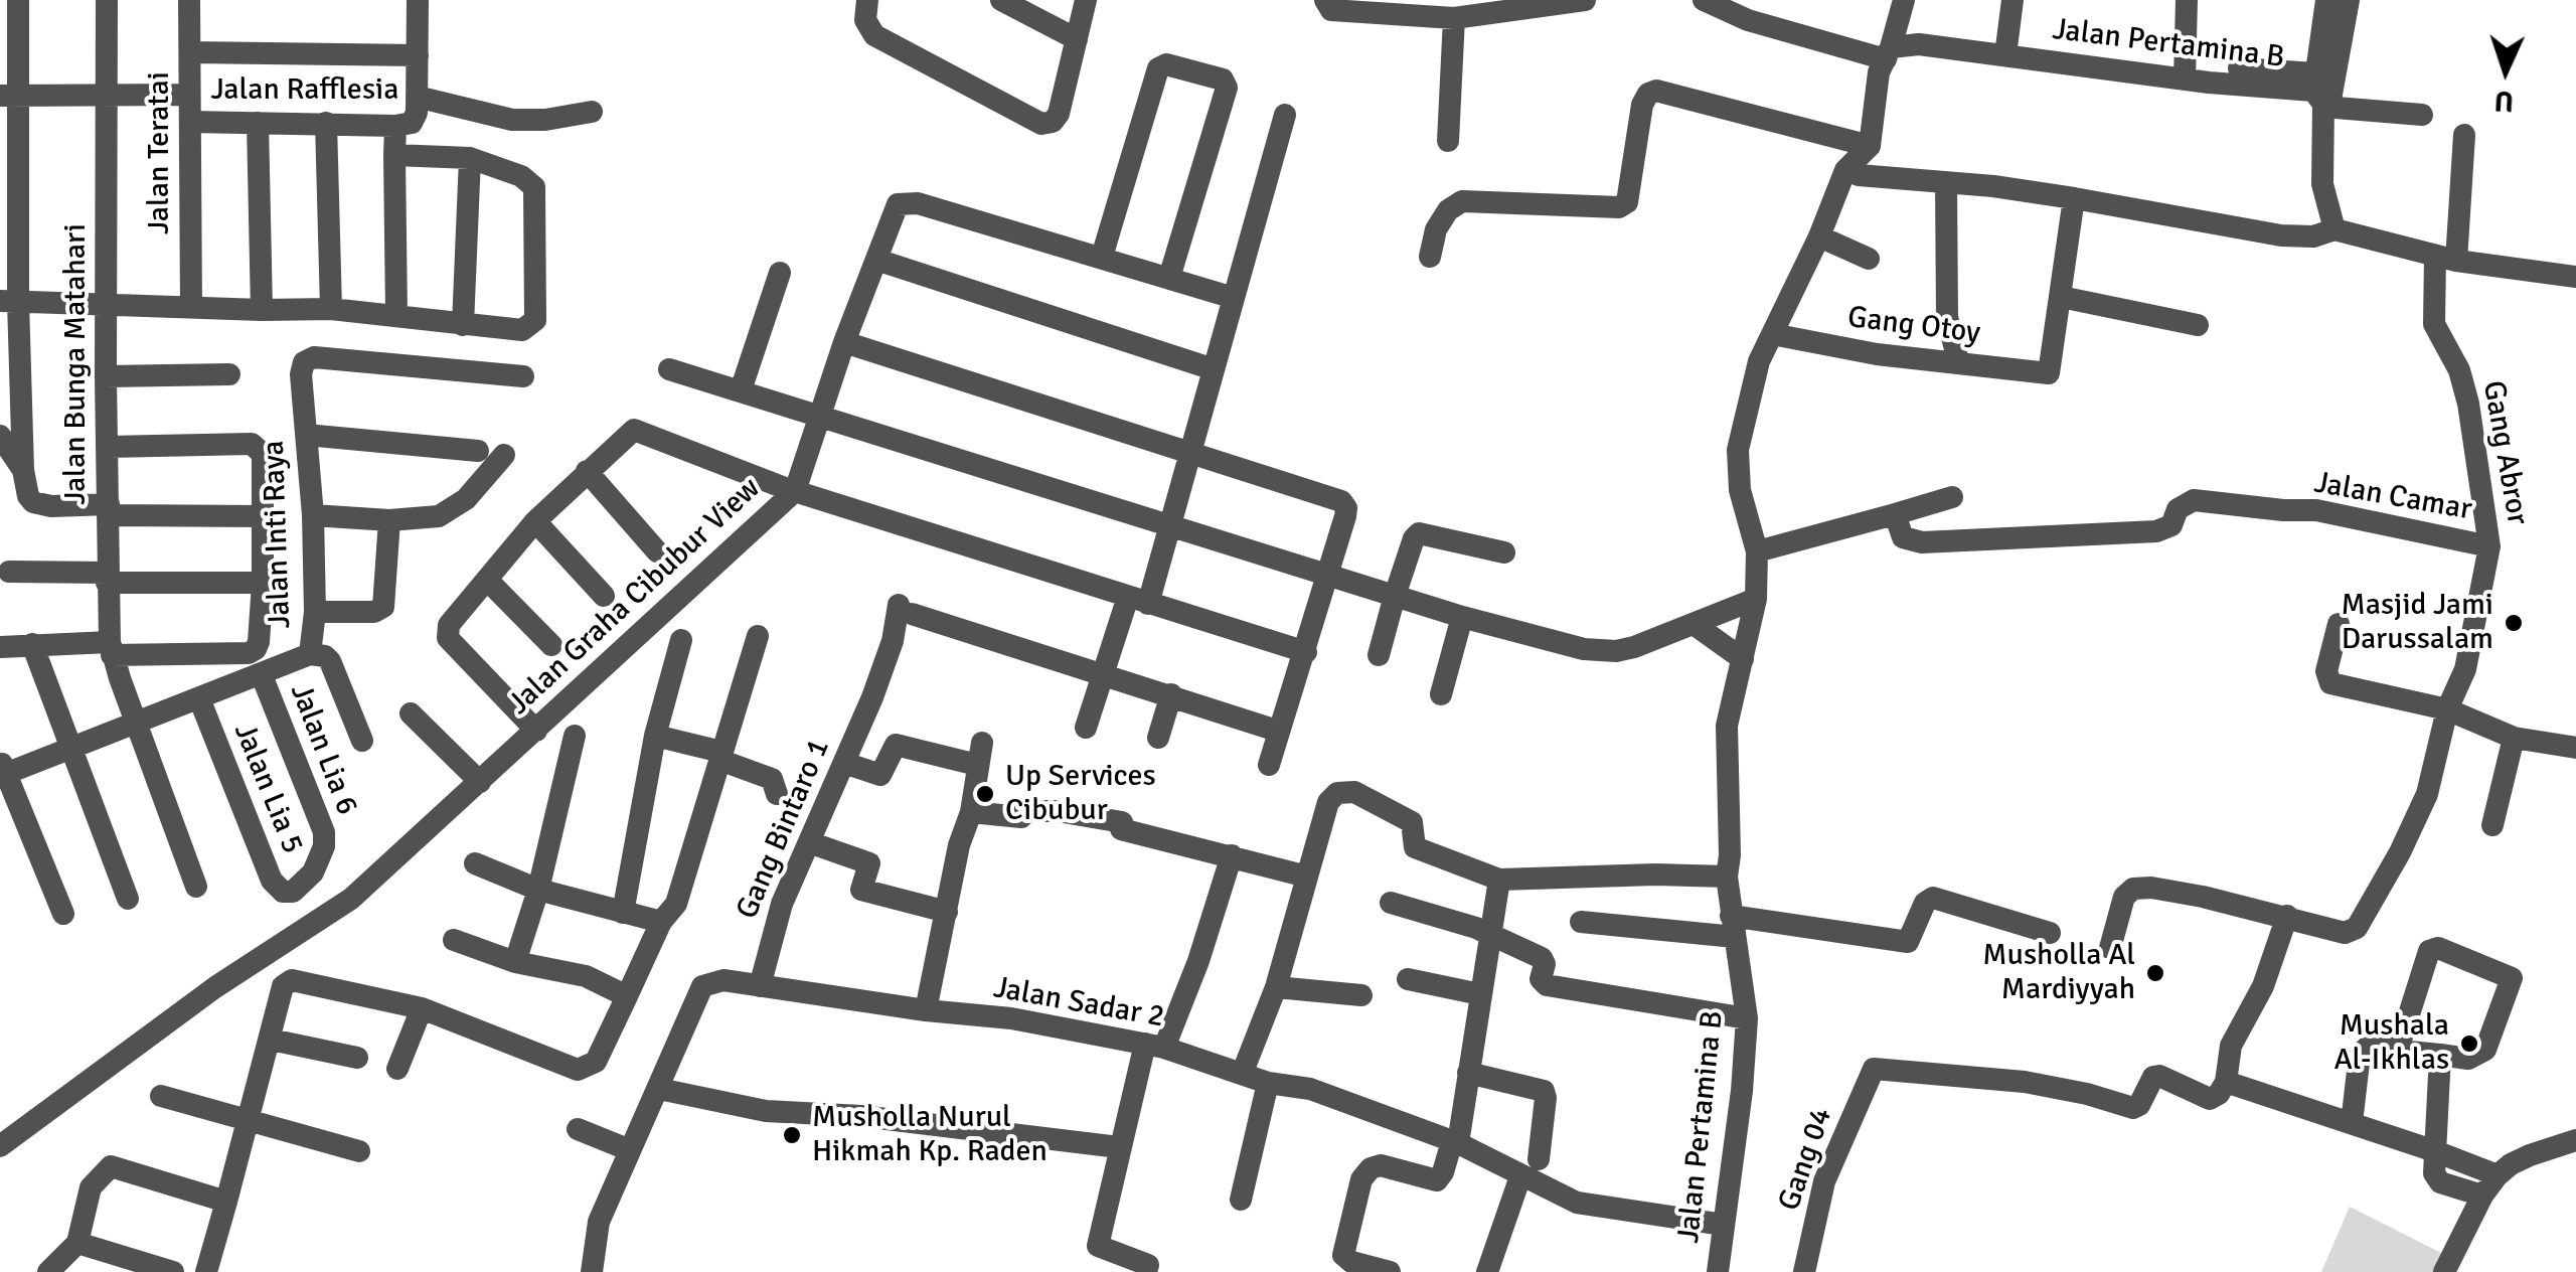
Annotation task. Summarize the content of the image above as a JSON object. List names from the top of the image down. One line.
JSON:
{"streets":{"street":["Jalan Pertamina B","Jalan Rafflesia","Jalan Teratai","Gang Otoy","Jalan Bunga Matahari","Gang Abror","Jalan Camar","Jalan Inti Raya","Jalan Graha Cibubur View","Jalan Lia 6","Jalan Lia 5","Gang Bintaro 1","Jalan Sadar 2","Gang 04"]},"crossings":[["Jalan Pertamina B","Gang Otoy"],["Jalan Pertamina B","Jalan Sadar 2"],["Jalan Rafflesia","Jalan Teratai"],["Jalan Bunga Matahari","Jalan Inti Raya"],["Gang Abror","Jalan Camar"],["Jalan Inti Raya","Jalan Lia 6"],["Jalan Inti Raya","Jalan Lia 5"],["Jalan Lia 6","Jalan Lia 5"],["Gang Bintaro 1","Jalan Sadar 2"]],"places":["Masjid Jami Darussalam","Up Services Cibubur","Musholla Al Mardiyyah","Mushala Al-Ikhlas","Musholla Nurul Hikmah Kp. Raden"],"north":"bottom"}
